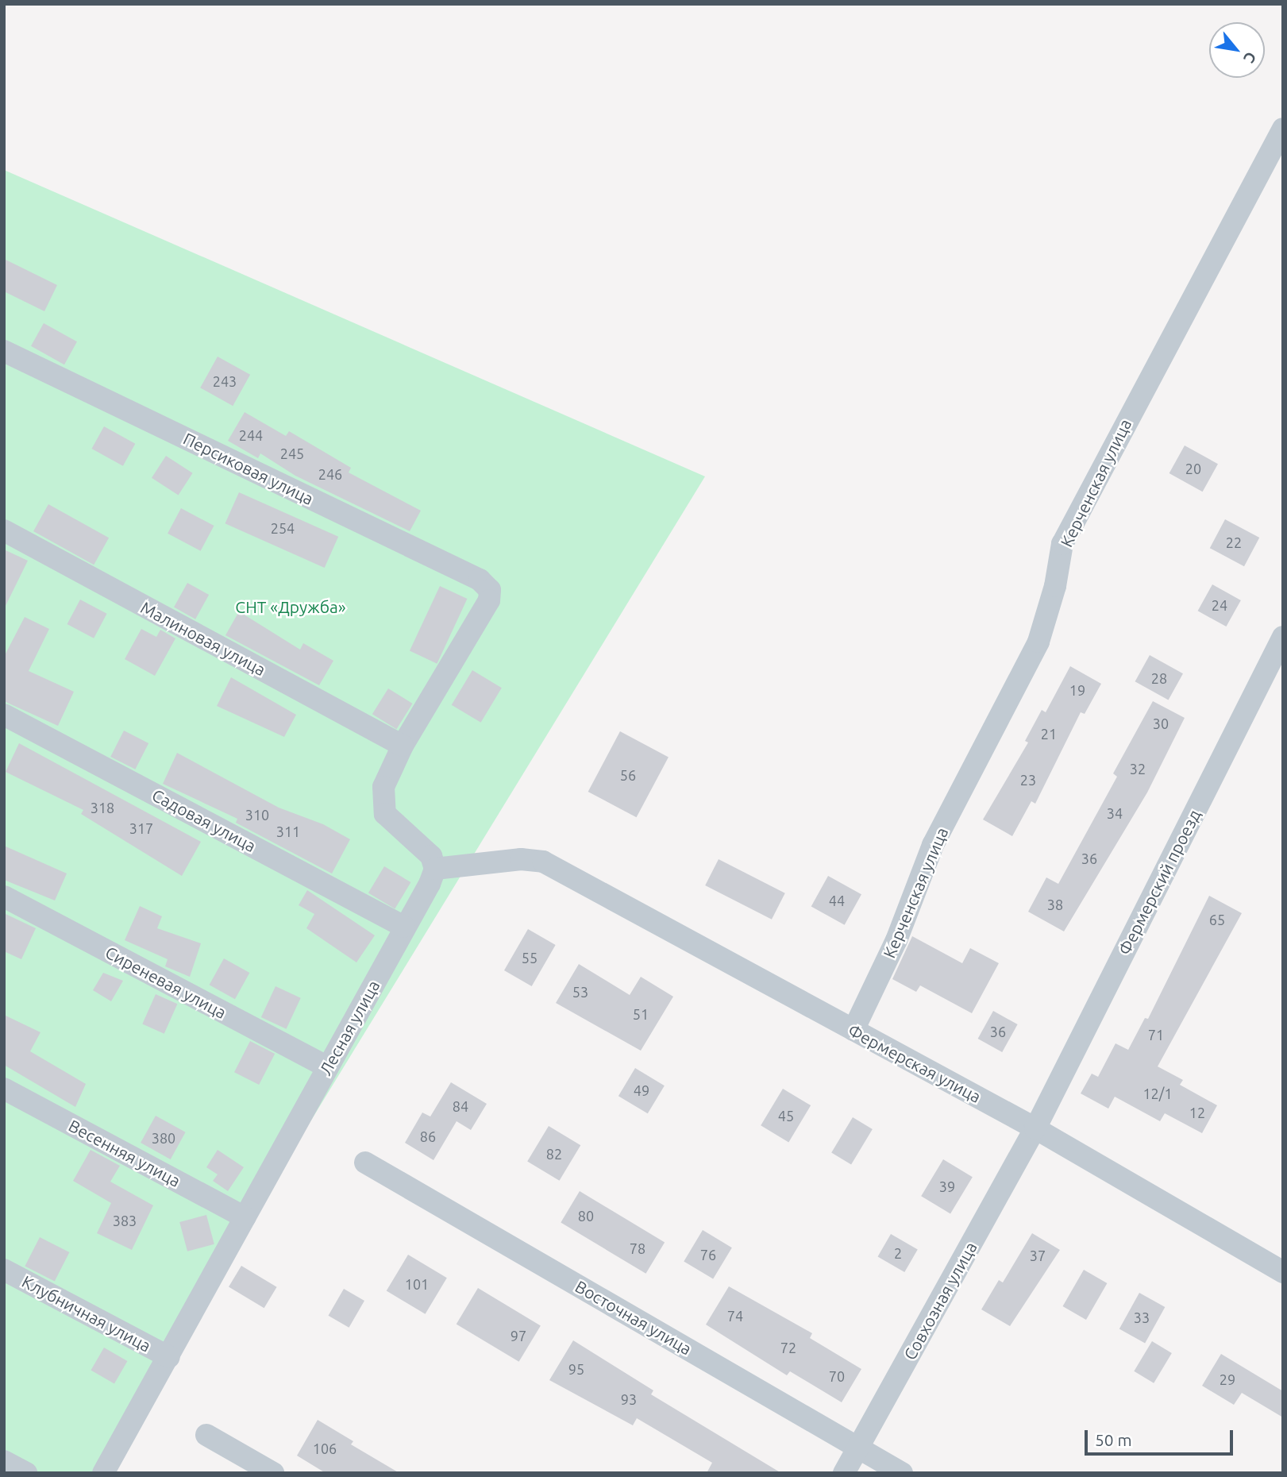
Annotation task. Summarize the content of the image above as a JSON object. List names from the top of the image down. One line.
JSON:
{"streets":{"street":["Персиковая улица","Керченская улица","Малиновая улица","Садовая улица","Фермерский проезд","Сиреневая улица","Лесная улица","Фермерская улица","Весенняя улица","Совхозная улица","Клубничная улица","Восточная улица"]},"crossings":[["Персиковая улица","Малиновая улица"],["Керченская улица","Фермерская улица"],["Садовая улица","Лесная улица"],["Фермерский проезд","Фермерская улица"],["Фермерский проезд","Совхозная улица"],["Сиреневая улица","Лесная улица"],["Лесная улица","Фермерская улица"],["Лесная улица","Весенняя улица"],["Лесная улица","Клубничная улица"],["Фермерская улица","Совхозная улица"],["Совхозная улица","Восточная улица"]],"parks":["СНТ «Дружба»"],"house_numbers":["243","244","245","20","246","254","22","24","28","19","30","21","32","56","23","318","34","310","317","311","36","44","38","65","55","53","51","36","71","49","12/1","84","12","45","86","380","82","39","80","383","78","2","76","37","101","74","33","97","72","95","70","29","93","106"],"scale_bar":"50 m","north":"bottom right"}
